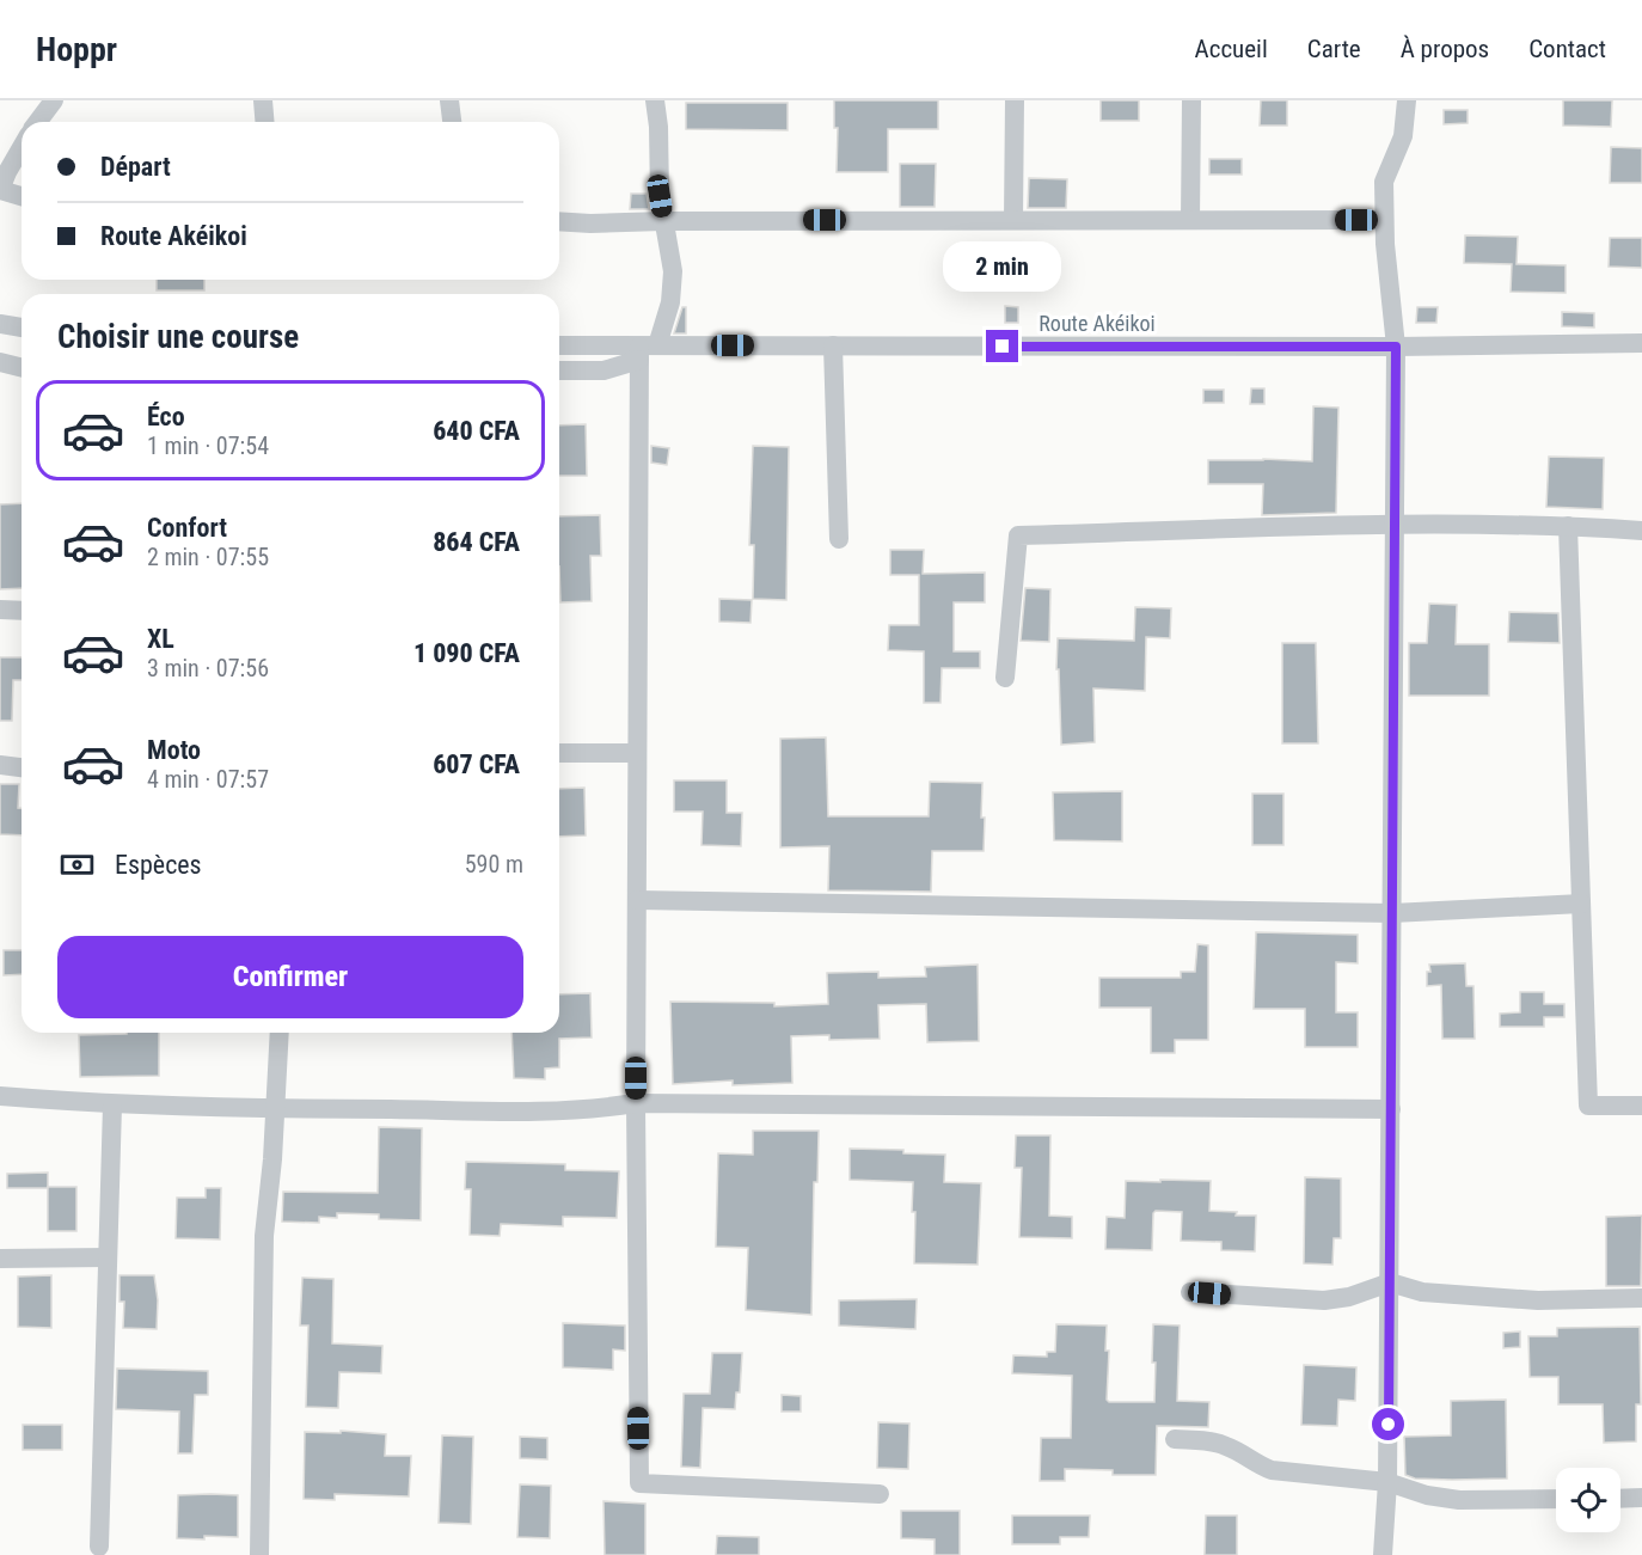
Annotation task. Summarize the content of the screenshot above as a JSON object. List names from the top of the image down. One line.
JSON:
{"streets":{"street":["Route Akéikoi"]},"page":{"header":"Hoppr","nav":["Accueil","Carte","À propos","Contact"],"banner":["Départ","Route Akéikoi"],"bubble":"2 min","heading":"Choisir une course","list":[{"name":"Éco","note":"1 min · 07:54","value":"640 CFA"},{"name":"Confort","note":"2 min · 07:55","value":"864 CFA"},{"name":"XL","note":"3 min · 07:56","value":"1 090 CFA"},{"name":"Moto","note":"4 min · 07:57","value":"607 CFA"}],"pay":["Espèces","590 m"],"buttons":"Confirmer"}}
